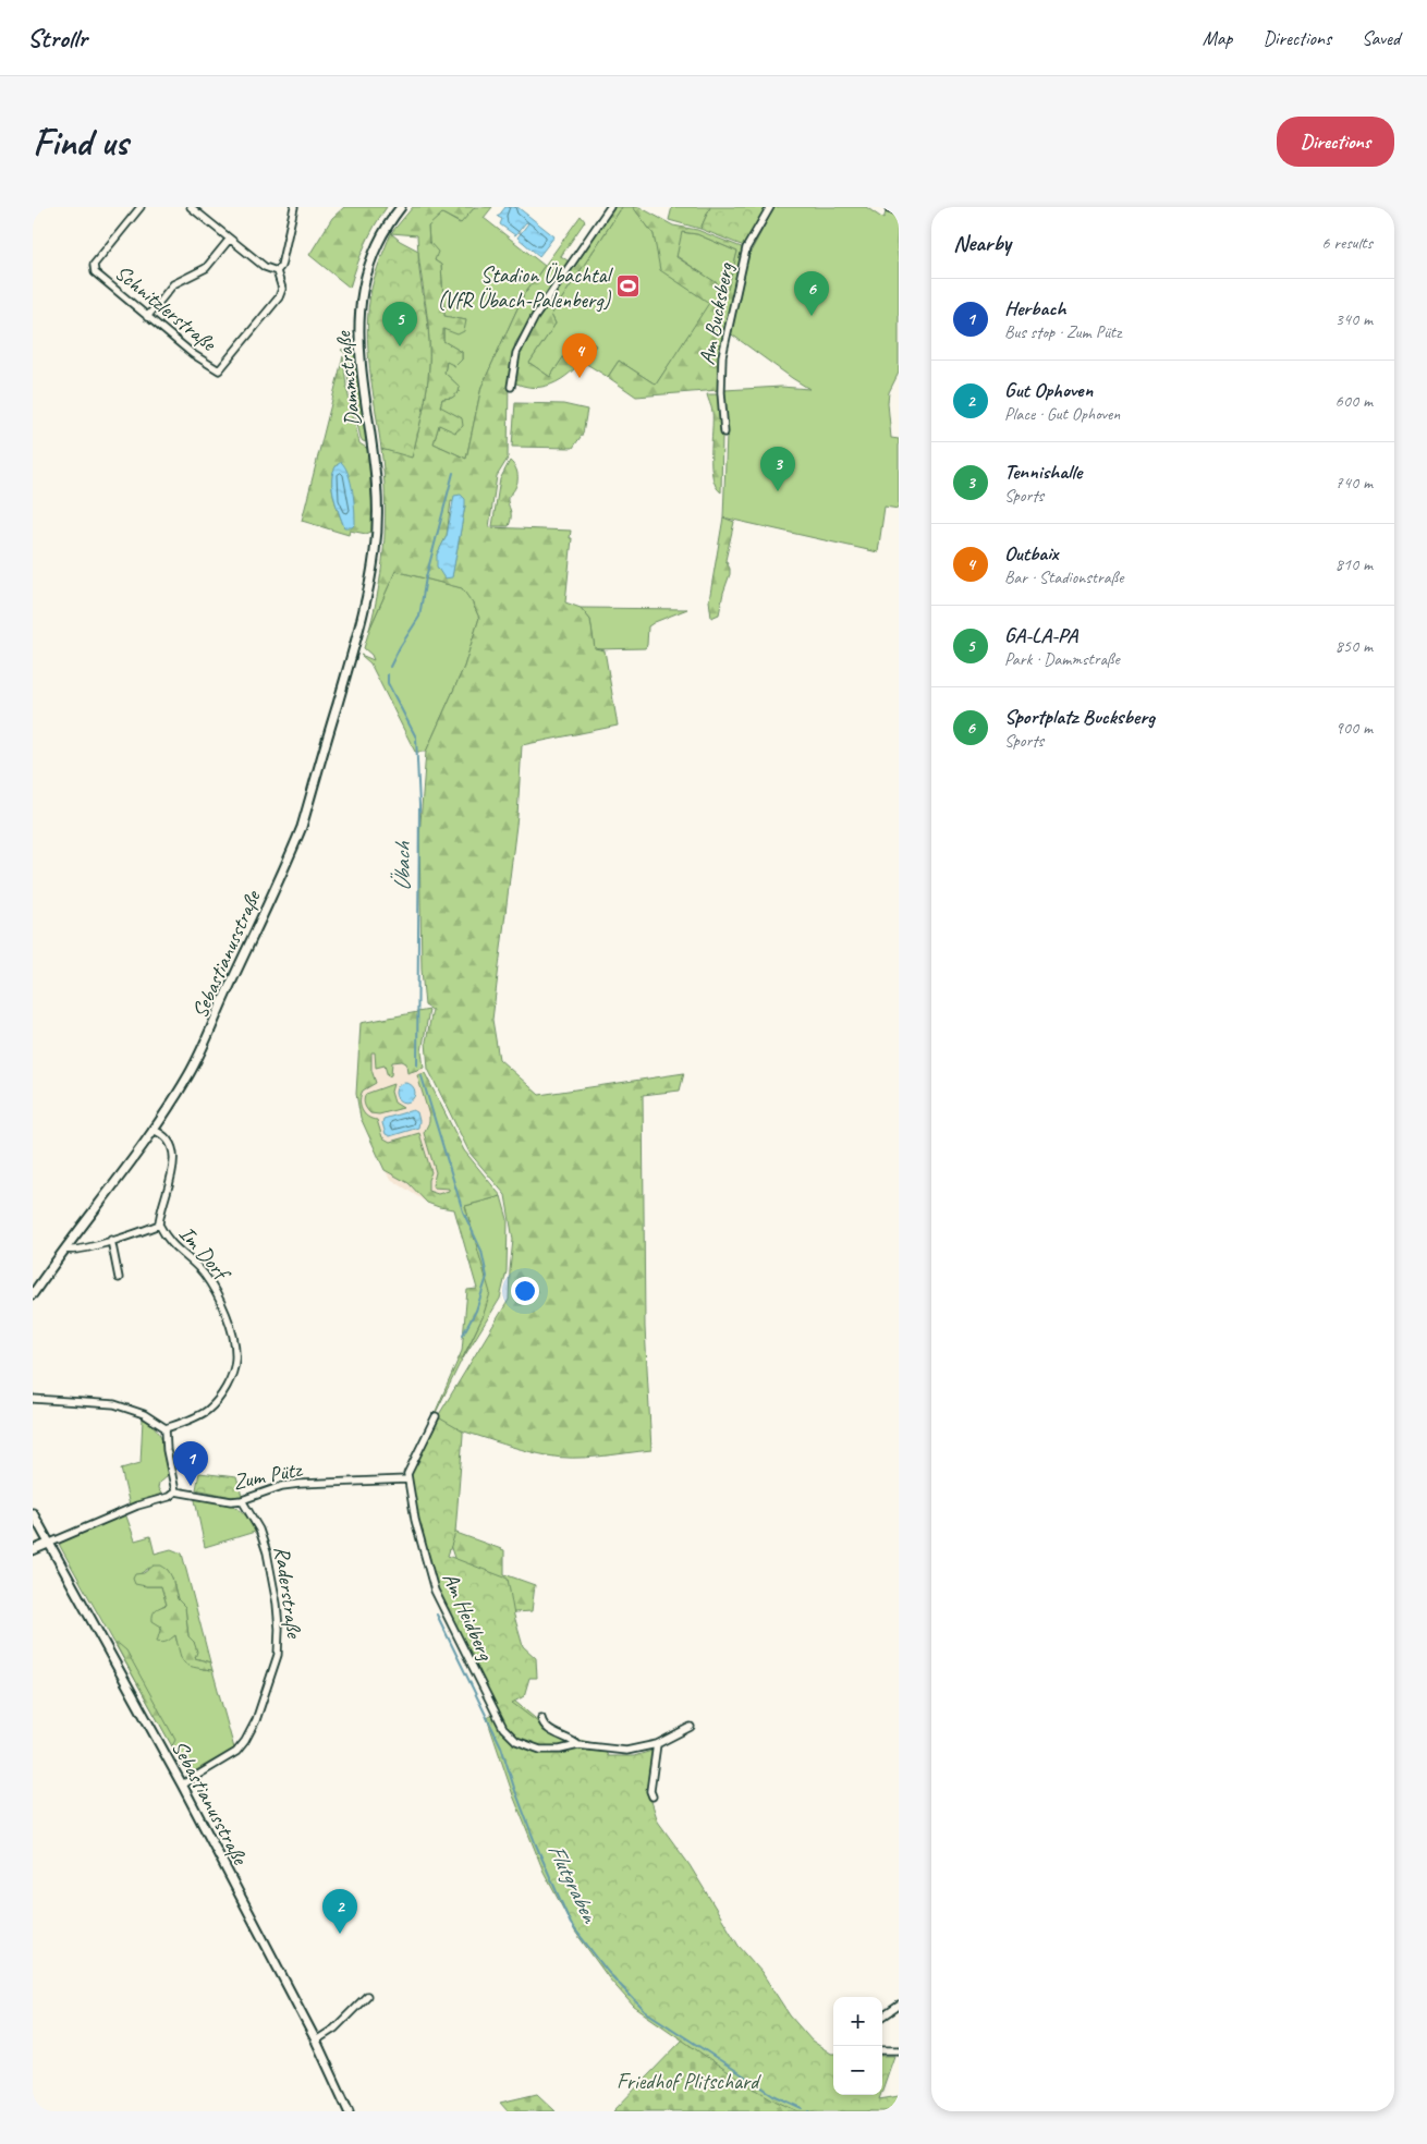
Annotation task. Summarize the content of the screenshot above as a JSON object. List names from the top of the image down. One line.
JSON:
{"streets":{"street":["Schnitzlerstraße","Am Bucksberg","Dammstraße","Sebastianusstraße","Im Dorf","Zum Pütz","Raderstraße","Am Heidberg"]},"crossings":[["Dammstraße","Sebastianusstraße"],["Sebastianusstraße","Im Dorf"],["Sebastianusstraße","Raderstraße"],["Zum Pütz","Raderstraße"],["Zum Pütz","Am Heidberg"]],"water":["Übach","Flutgraben"],"parks":["Friedhof Plitschard"],"places":{"sports":["Stadion Übachtal (VfR Übach-Palenberg)"]},"page":{"header":"Strollr","nav":["Map","Directions","Saved"],"buttons":"Directions","title":"Find us","heading":["Nearby","6 results"],"pins":["6","5","4","3","1","2"],"list":[{"mark":"1","name":"Herbach","note":"Bus stop · Zum Pütz","value":"340 m"},{"mark":"2","name":"Gut Ophoven","note":"Place · Gut Ophoven","value":"600 m"},{"mark":"3","name":"Tennishalle","note":"Sports","value":"740 m"},{"mark":"4","name":"Outbaix","note":"Bar · Stadionstraße","value":"810 m"},{"mark":"5","name":"GA-LA-PA","note":"Park · Dammstraße","value":"850 m"},{"mark":"6","name":"Sportplatz Bucksberg","note":"Sports","value":"900 m"}],"map_buttons":["+","−"]}}
